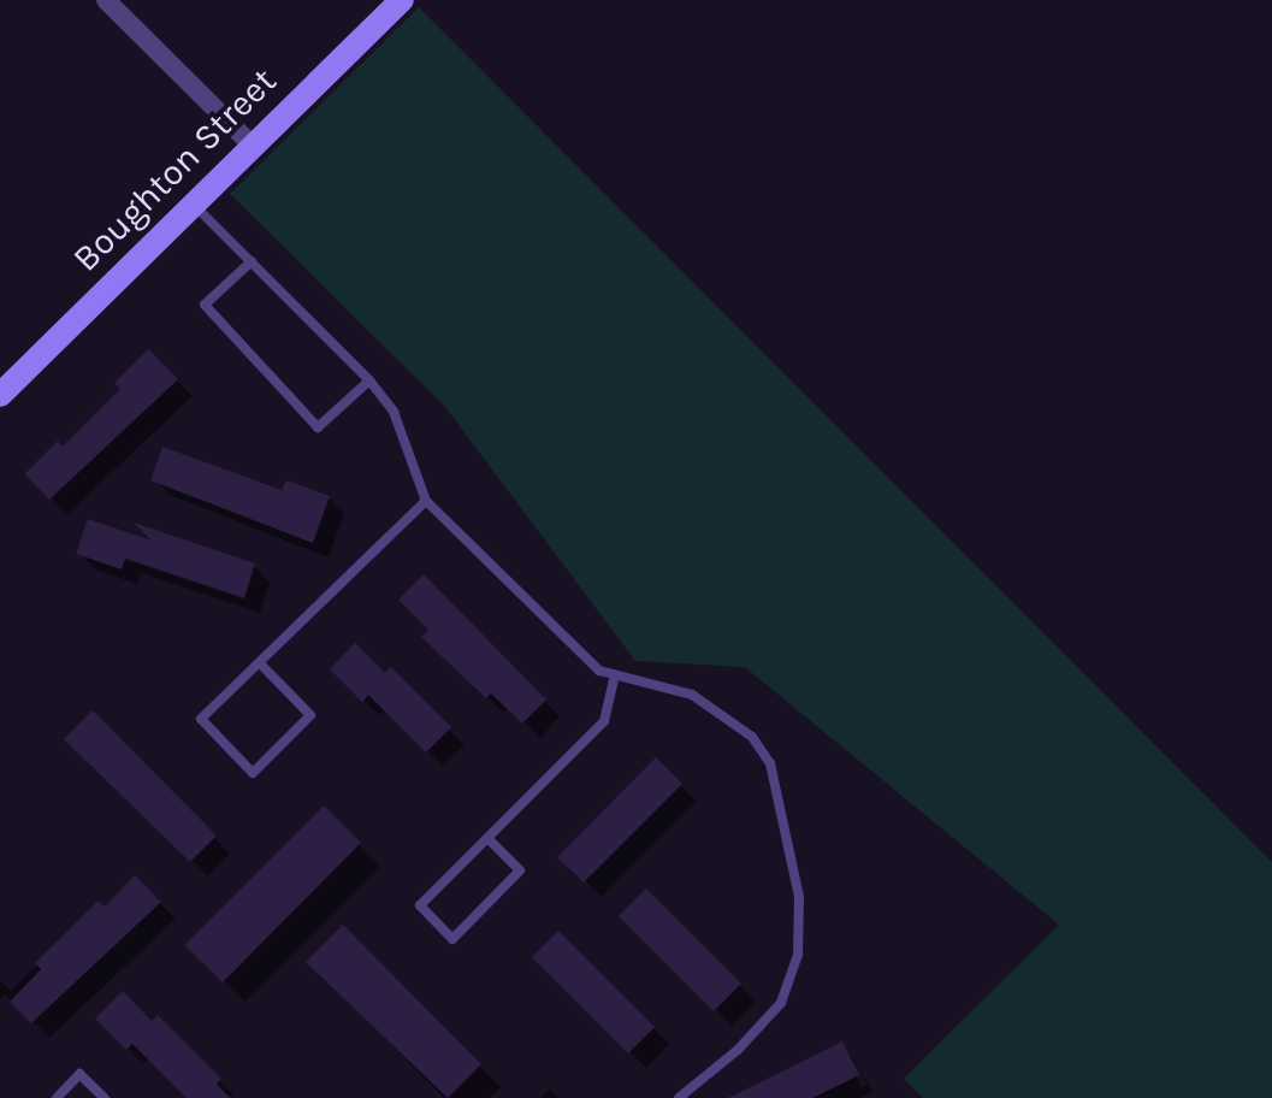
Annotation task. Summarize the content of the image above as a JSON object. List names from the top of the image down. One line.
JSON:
{"streets":{"street":["Boughton Street"]}}
